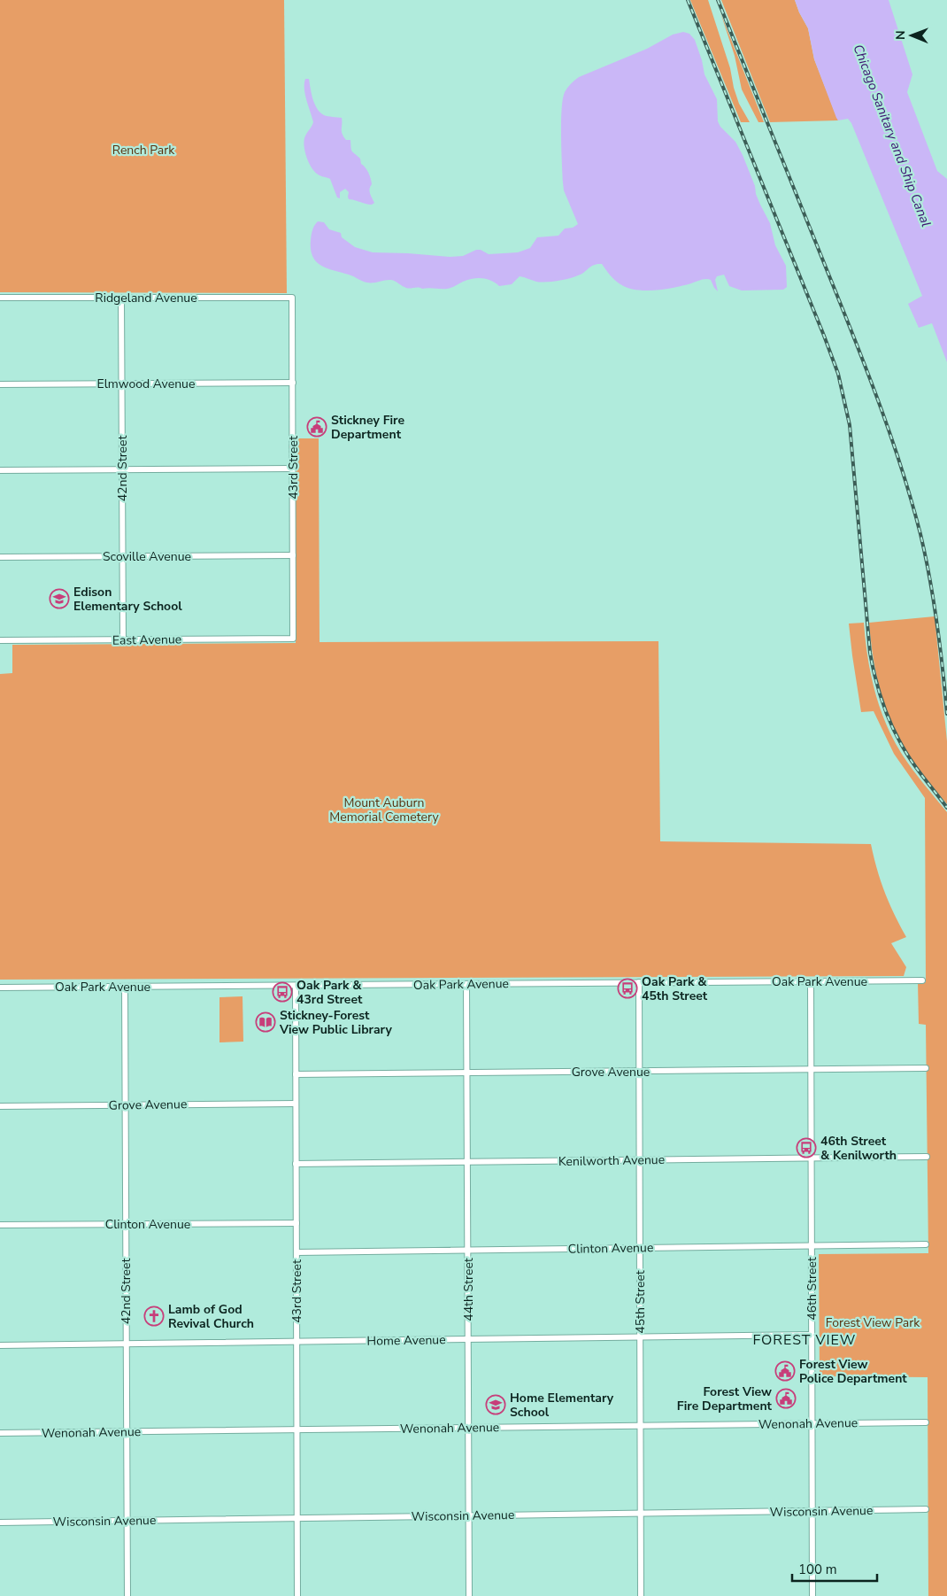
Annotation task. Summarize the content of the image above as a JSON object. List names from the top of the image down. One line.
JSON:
{"streets":{"street":["Ridgeland Avenue","Elmwood Avenue","43rd Street","42nd Street","Scoville Avenue","East Avenue","Oak Park Avenue","Grove Avenue","Kenilworth Avenue","Clinton Avenue","46th Street","44th Street","45th Street","Home Avenue","Wenonah Avenue","Wisconsin Avenue"]},"crossings":[["Ridgeland Avenue","43rd Street"],["Ridgeland Avenue","42nd Street"],["Elmwood Avenue","43rd Street"],["Elmwood Avenue","42nd Street"],["43rd Street","Scoville Avenue"],["43rd Street","East Avenue"],["43rd Street","Oak Park Avenue"],["43rd Street","Grove Avenue"],["43rd Street","Kenilworth Avenue"],["43rd Street","Clinton Avenue"],["43rd Street","Home Avenue"],["43rd Street","Wenonah Avenue"],["43rd Street","Wisconsin Avenue"],["42nd Street","Scoville Avenue"],["42nd Street","East Avenue"],["42nd Street","Oak Park Avenue"],["42nd Street","Grove Avenue"],["42nd Street","Clinton Avenue"],["42nd Street","Home Avenue"],["42nd Street","Wenonah Avenue"],["42nd Street","Wisconsin Avenue"],["Oak Park Avenue","46th Street"],["Oak Park Avenue","44th Street"],["Oak Park Avenue","45th Street"],["Grove Avenue","46th Street"],["Grove Avenue","44th Street"],["Grove Avenue","45th Street"],["Kenilworth Avenue","46th Street"],["Kenilworth Avenue","44th Street"],["Kenilworth Avenue","45th Street"],["Clinton Avenue","46th Street"],["Clinton Avenue","44th Street"],["Clinton Avenue","45th Street"],["46th Street","Home Avenue"],["46th Street","Wenonah Avenue"],["46th Street","Wisconsin Avenue"],["44th Street","Home Avenue"],["44th Street","Wenonah Avenue"],["44th Street","Wisconsin Avenue"],["45th Street","Home Avenue"],["45th Street","Wenonah Avenue"],["45th Street","Wisconsin Avenue"]],"districts":["FOREST VIEW"],"water":["Chicago Sanitary and Ship Canal"],"parks":["Rench Park","Mount Auburn Memorial Cemetery","Forest View Park"],"places":{"public building":["Stickney Fire Department","Forest View Police Department","Forest View Fire Department"],"school or university":["Edison Elementary School","Home Elementary School"],"bus stop":["Oak Park & 45th Street","Oak Park & 43rd Street","46th Street & Kenilworth"],"library":["Stickney-Forest View Public Library"],"church":["Lamb of God Revival Church"]},"scale_bar":"100 m","north":"left"}
